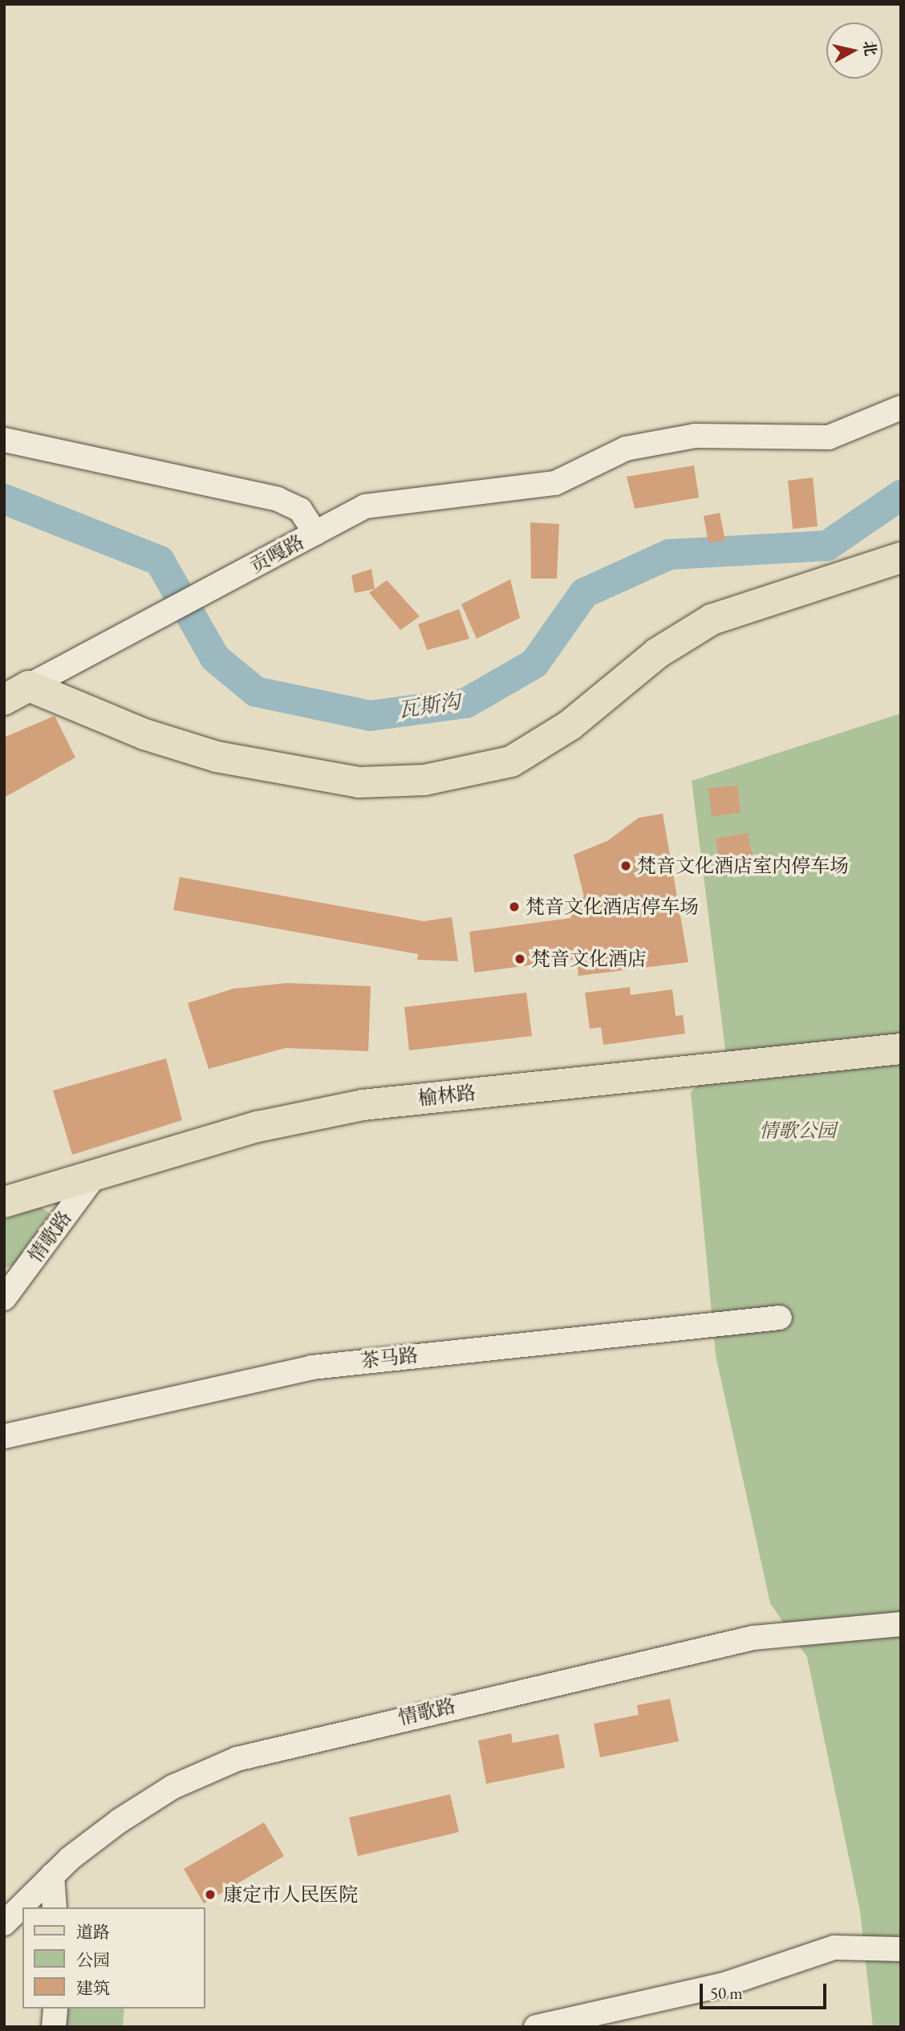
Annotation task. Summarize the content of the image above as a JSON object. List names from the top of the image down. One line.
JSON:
{"streets":{"main road":["榆林路"],"street":["贡嘎路","情歌路","茶马路"]},"crossings":[["榆林路","情歌路"]],"water":["瓦斯沟"],"parks":["情歌公园"],"places":["梵音文化酒店室内停车场","梵音文化酒店停车场","梵音文化酒店","康定市人民医院"],"legend":["道路","公园","建筑"],"scale_bar":"50 m","north":"right"}
